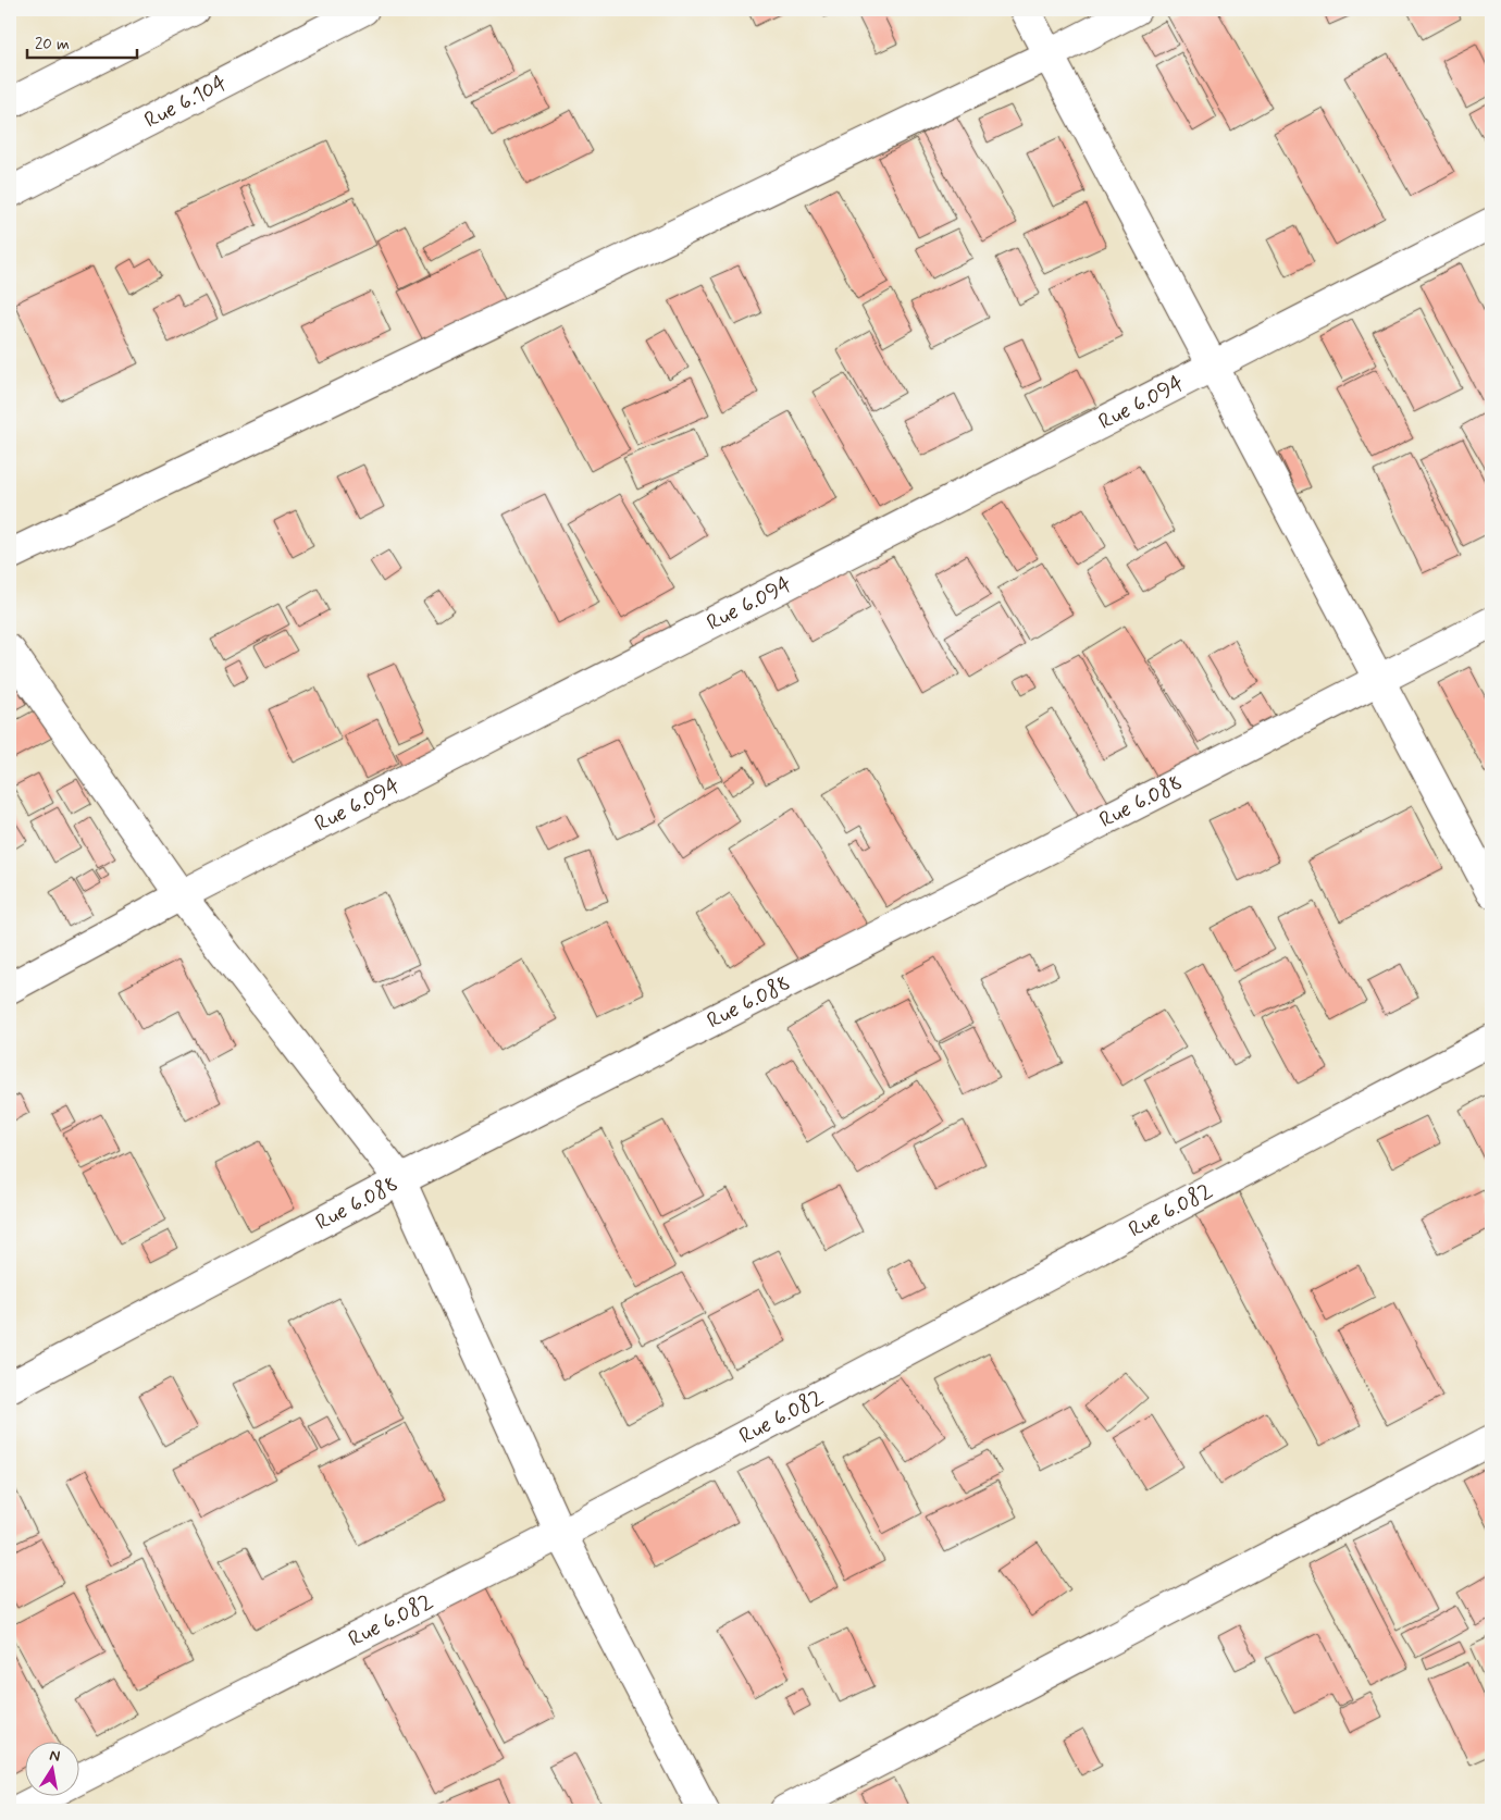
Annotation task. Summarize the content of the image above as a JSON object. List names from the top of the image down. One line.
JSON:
{"streets":{"street":["Rue 6.104","Rue 6.094","Rue 6.088","Rue 6.082"]},"scale_bar":"20 m","north":"top"}
